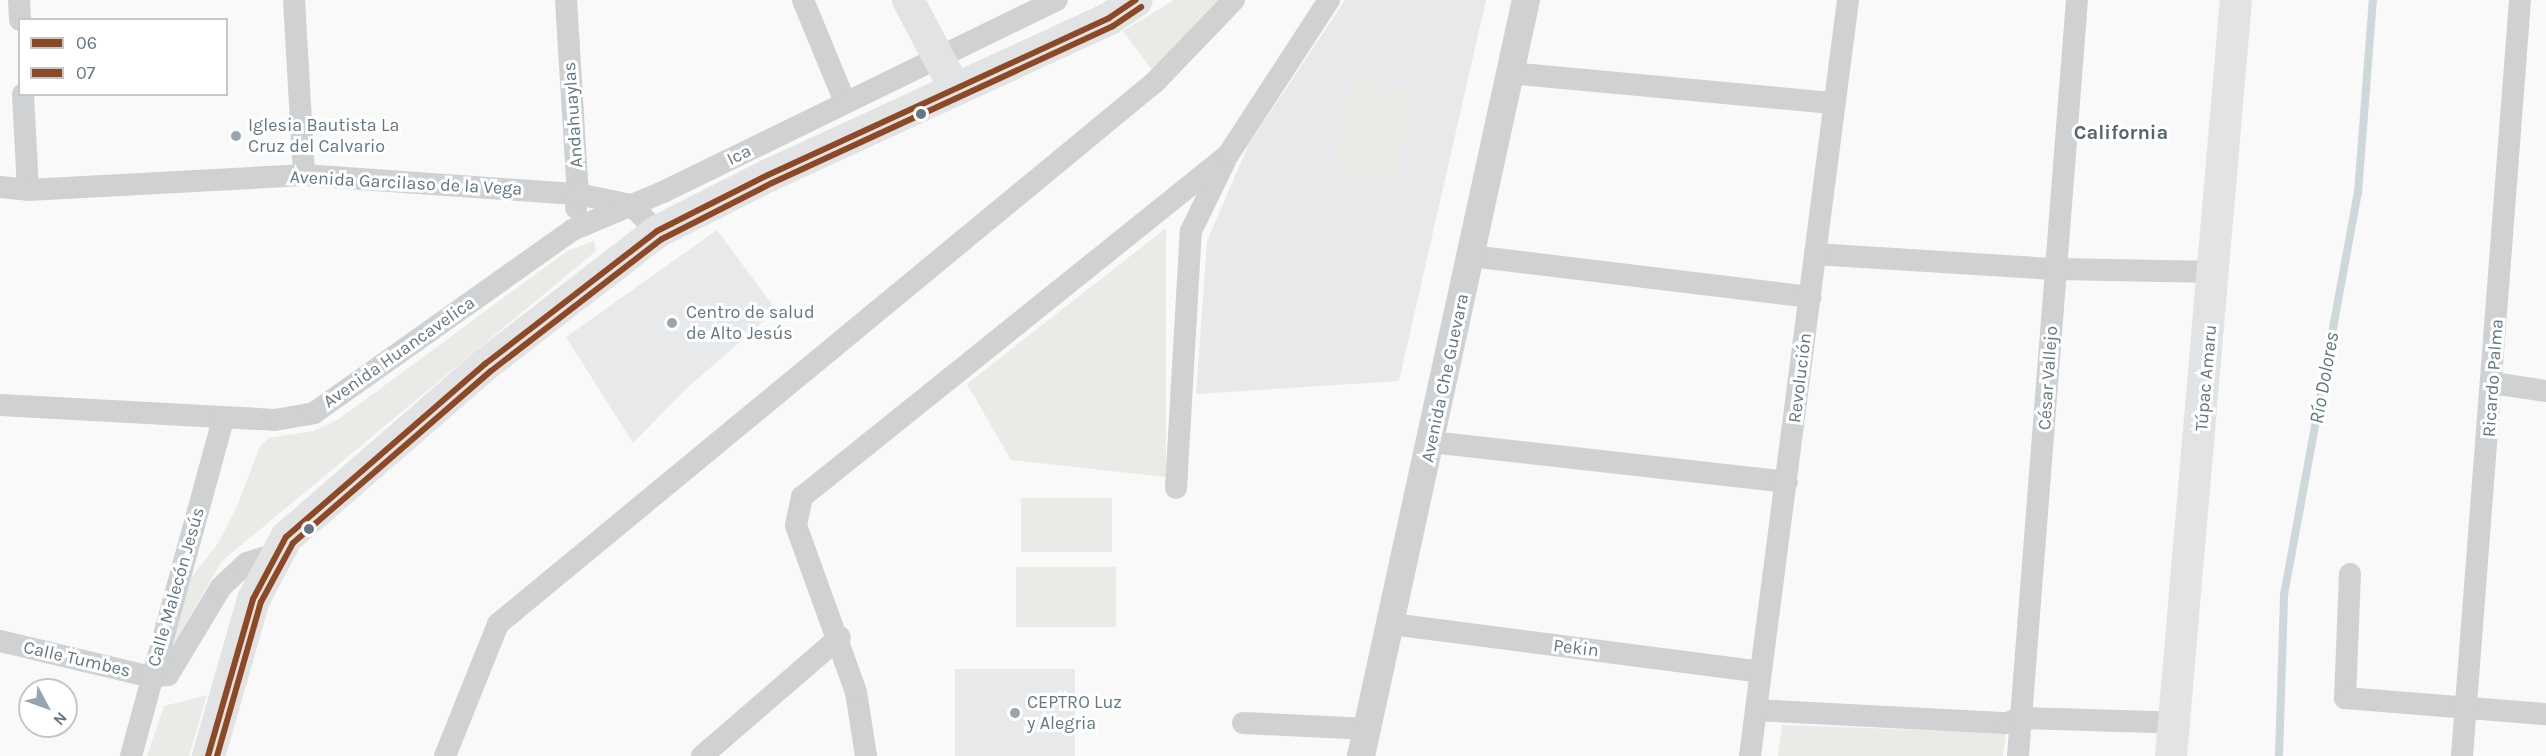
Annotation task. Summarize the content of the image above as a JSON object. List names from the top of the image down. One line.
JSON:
{"streets":{"main road":["Túpac Amaru"],"street":["Andahuaylas","Ica","Avenida Garcilaso de la Vega","Avenida Huancavelica","Avenida Che Guevara","Revolución","César Vallejo","Ricardo Palma","Calle Malecón Jesús","Pekin","Calle Tumbes"]},"crossings":[["Andahuaylas","Avenida Garcilaso de la Vega"],["Andahuaylas","Avenida Huancavelica"],["Ica","Avenida Garcilaso de la Vega"],["Ica","Avenida Huancavelica"],["Avenida Garcilaso de la Vega","Avenida Huancavelica"],["Avenida Huancavelica","Calle Malecón Jesús"],["Avenida Che Guevara","Pekin"],["Revolución","Pekin"],["Calle Malecón Jesús","Calle Tumbes"]],"districts":["California"],"water":["Río Dolores"],"places":["Iglesia Bautista La Cruz del Calvario","Centro de salud de Alto Jesús","CEPTRO Luz y Alegria"],"lines":["transit line 06","transit line 07"],"legend":["06","07"],"north":"bottom right"}
